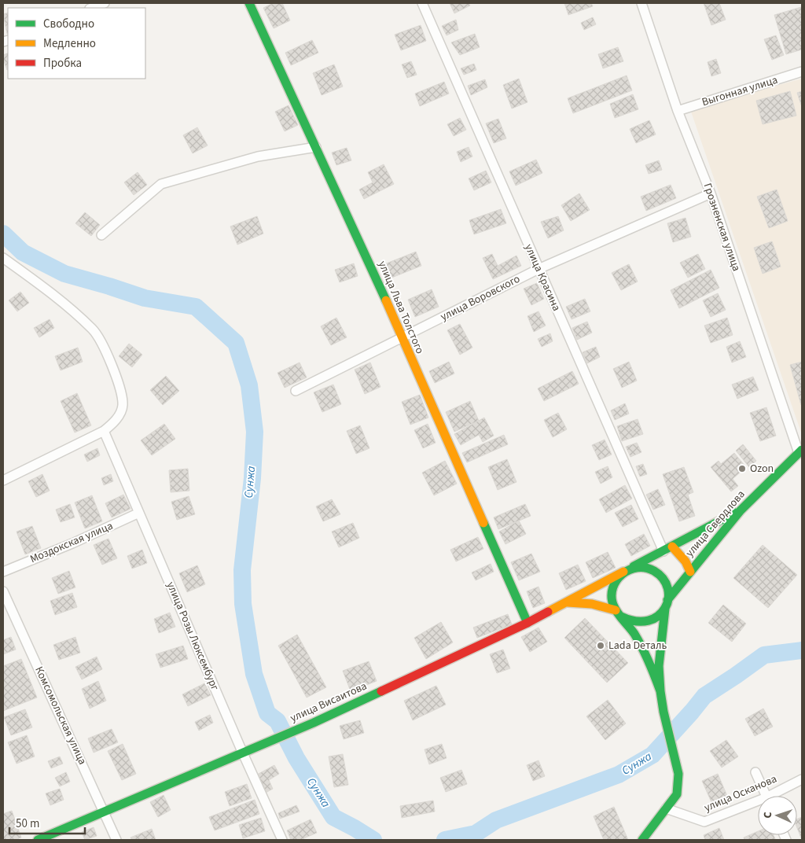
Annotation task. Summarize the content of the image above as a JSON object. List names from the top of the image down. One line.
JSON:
{"streets":{"street":["Выгонная улица","Грозненская улица","улица Красина","улица Воровского","улица Льва Толстого","улица Свердлова","Моздокская улица","улица Розы Люксембург","улица Висаитова","Комсомольская улица","улица Осканова"]},"crossings":[["Выгонная улица","Грозненская улица"],["Грозненская улица","улица Воровского"],["Грозненская улица","улица Свердлова"],["улица Красина","улица Воровского"],["улица Красина","улица Висаитова"],["улица Воровского","улица Льва Толстого"],["улица Льва Толстого","улица Висаитова"],["улица Свердлова","улица Висаитова"],["Моздокская улица","улица Розы Люксембург"],["улица Розы Люксембург","улица Висаитова"],["улица Висаитова","Комсомольская улица"]],"water":["Сунжа"],"places":["Ozon","Lada Dеталь"],"legend":["Свободно","Медленно","Пробка"],"scale_bar":"50 m","north":"left"}
